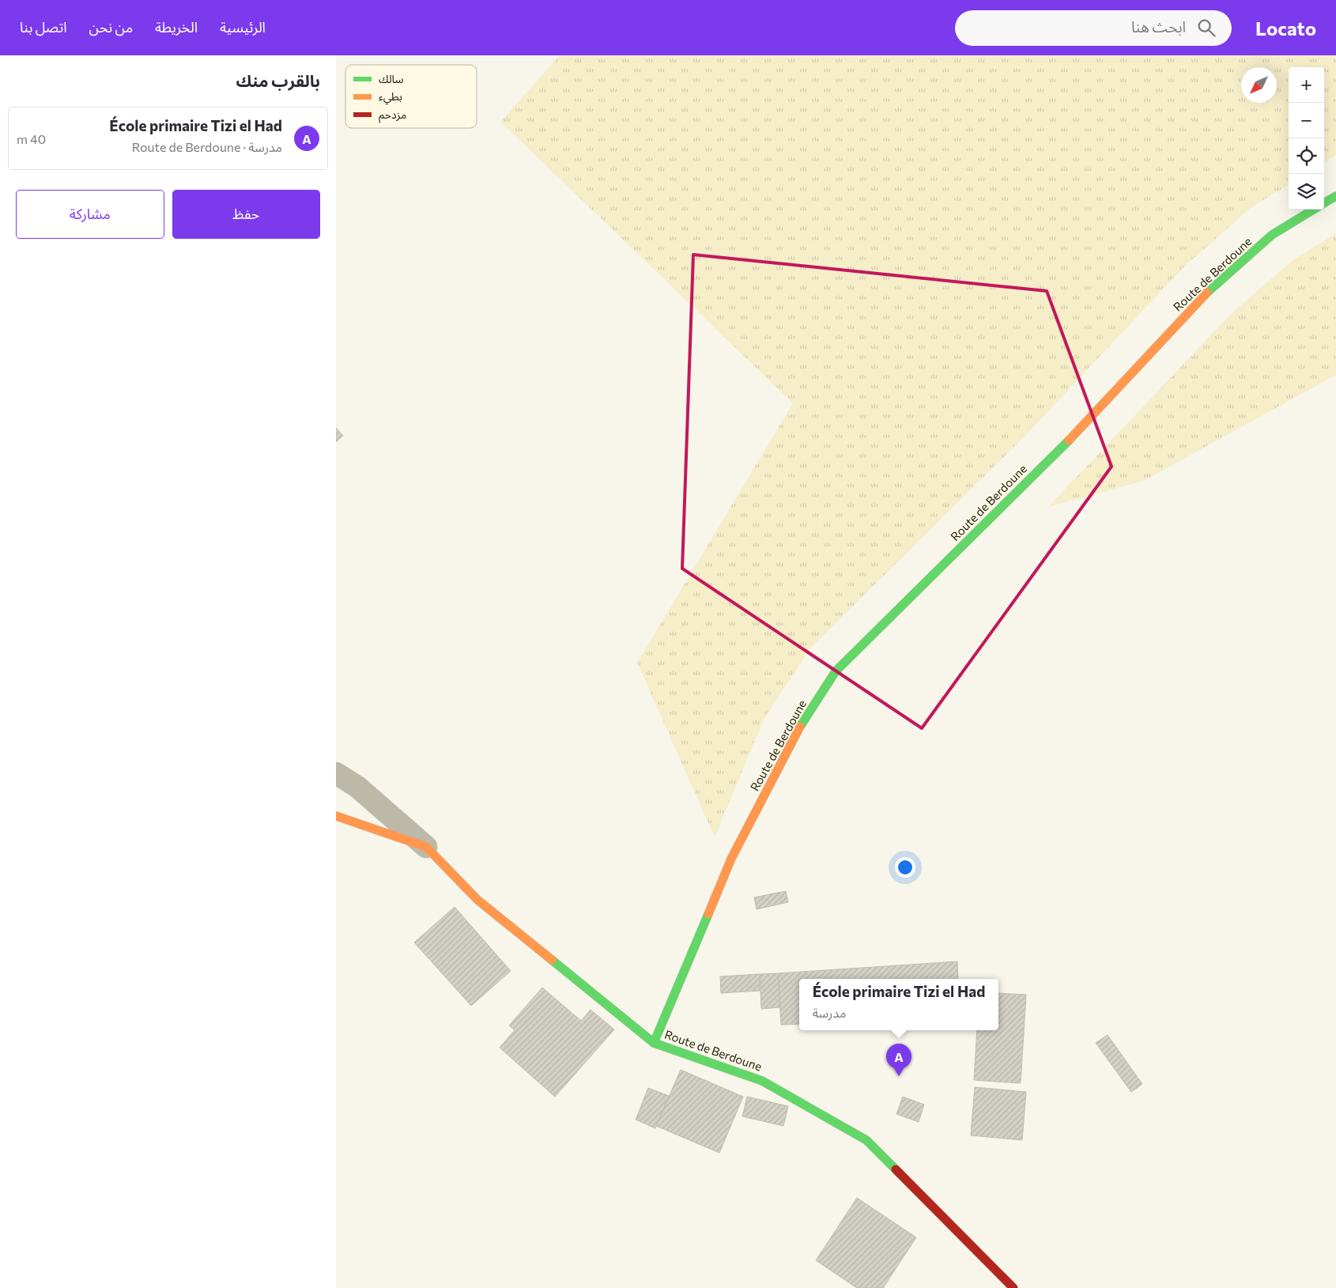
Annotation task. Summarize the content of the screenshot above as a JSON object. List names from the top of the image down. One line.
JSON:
{"streets":{"street":["Route de Berdoune"]},"legend":["سالك","بطيء","مزدحم"],"north":"bottom left","page":{"header":"Locato","search":"ابحث هنا","nav":["الرئيسية","الخريطة","من نحن","اتصل بنا"],"heading":"بالقرب منك","map_buttons":["+","−"],"list":[{"mark":"A","name":"École primaire Tizi el Had","note":"مدرسة · Route de Berdoune","value":"40 m"}],"buttons":["حفظ","مشاركة"],"popup":["École primaire Tizi el Had","مدرسة"],"pins":"A"}}
